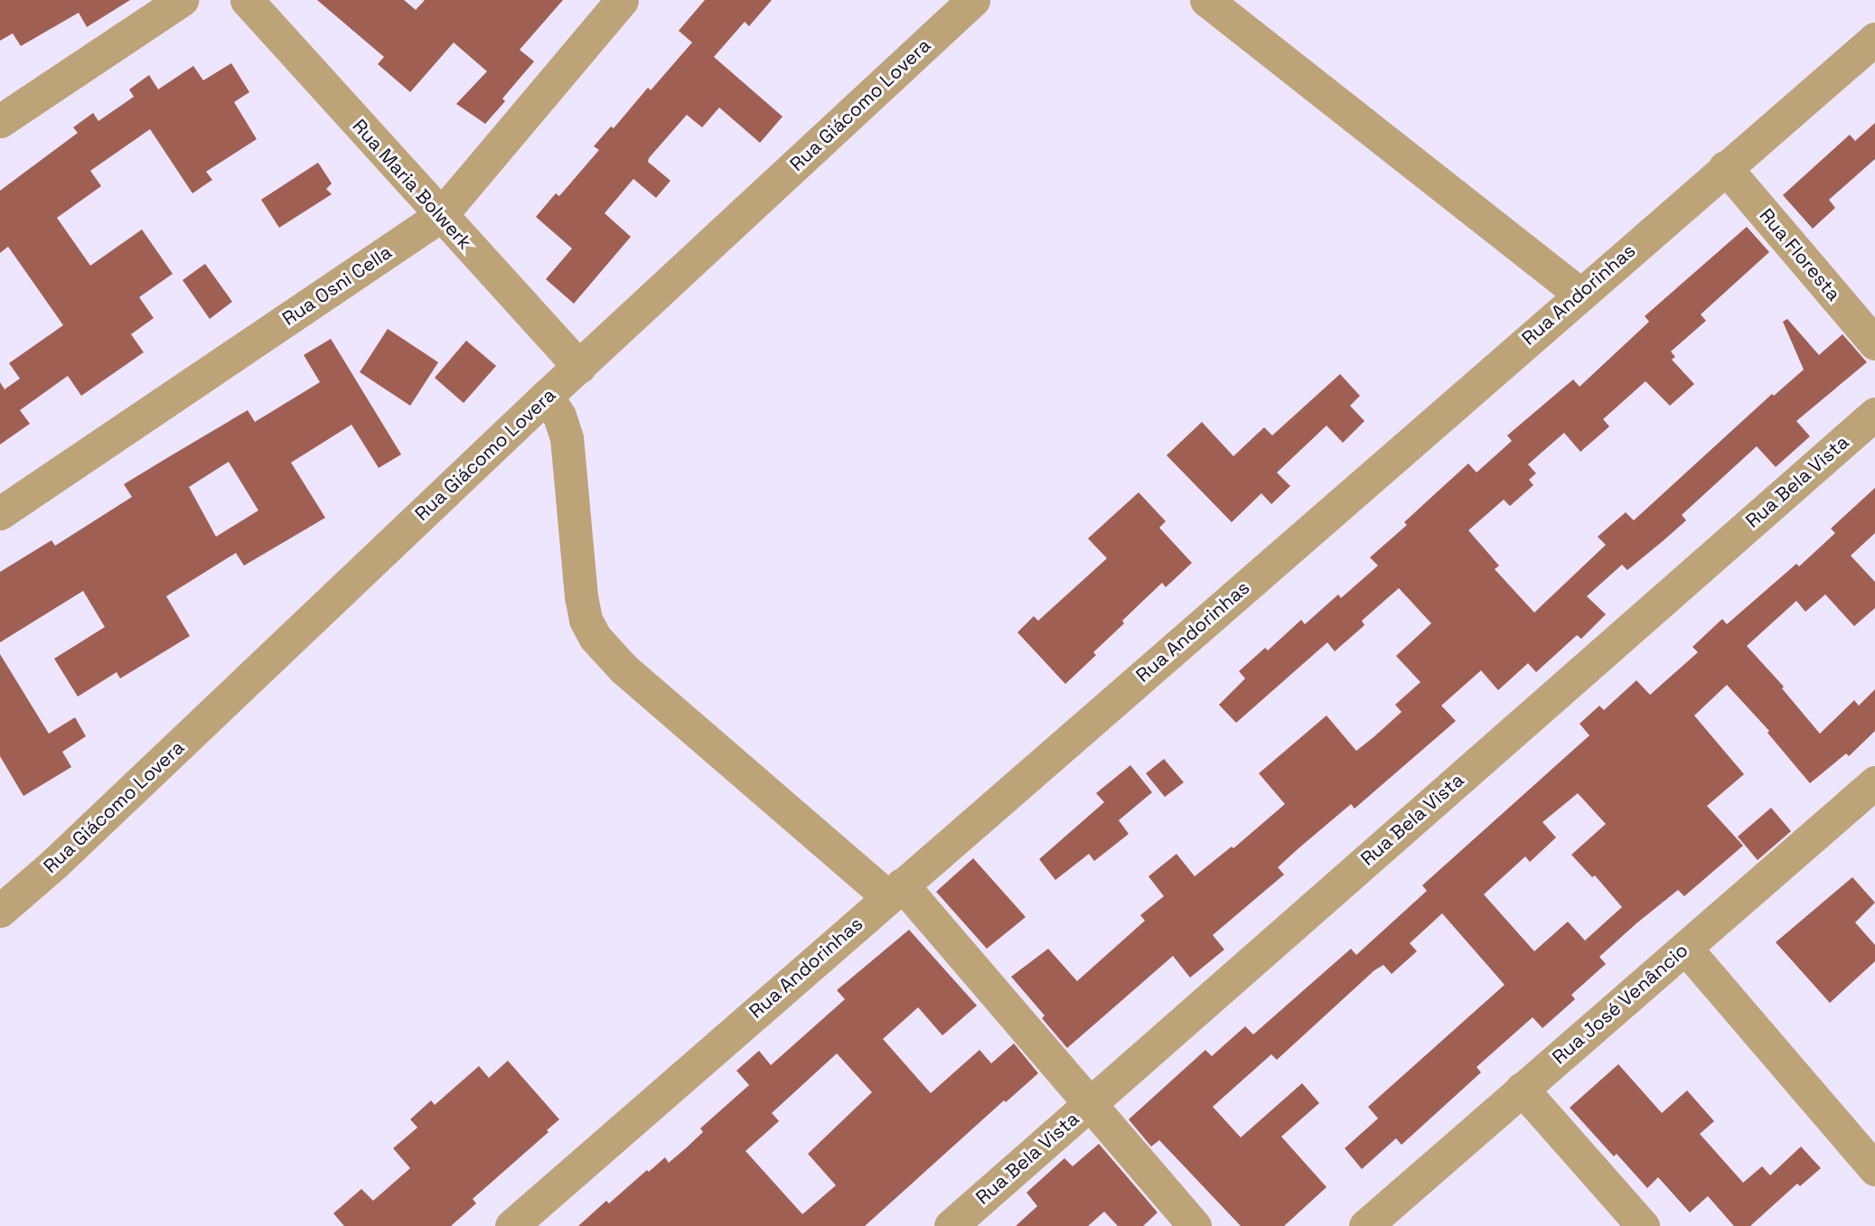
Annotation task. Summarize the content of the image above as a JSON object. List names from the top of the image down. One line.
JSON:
{"streets":{"street":["Rua Giácomo Lovera","Rua Maria Bolwerk","Rua Floresta","Rua Osni Cella","Rua Andorinhas","Rua Bela Vista","Rua José Venâncio"]},"crossings":[["Rua Giácomo Lovera","Rua Maria Bolwerk"],["Rua Maria Bolwerk","Rua Osni Cella"],["Rua Floresta","Rua Andorinhas"]]}
